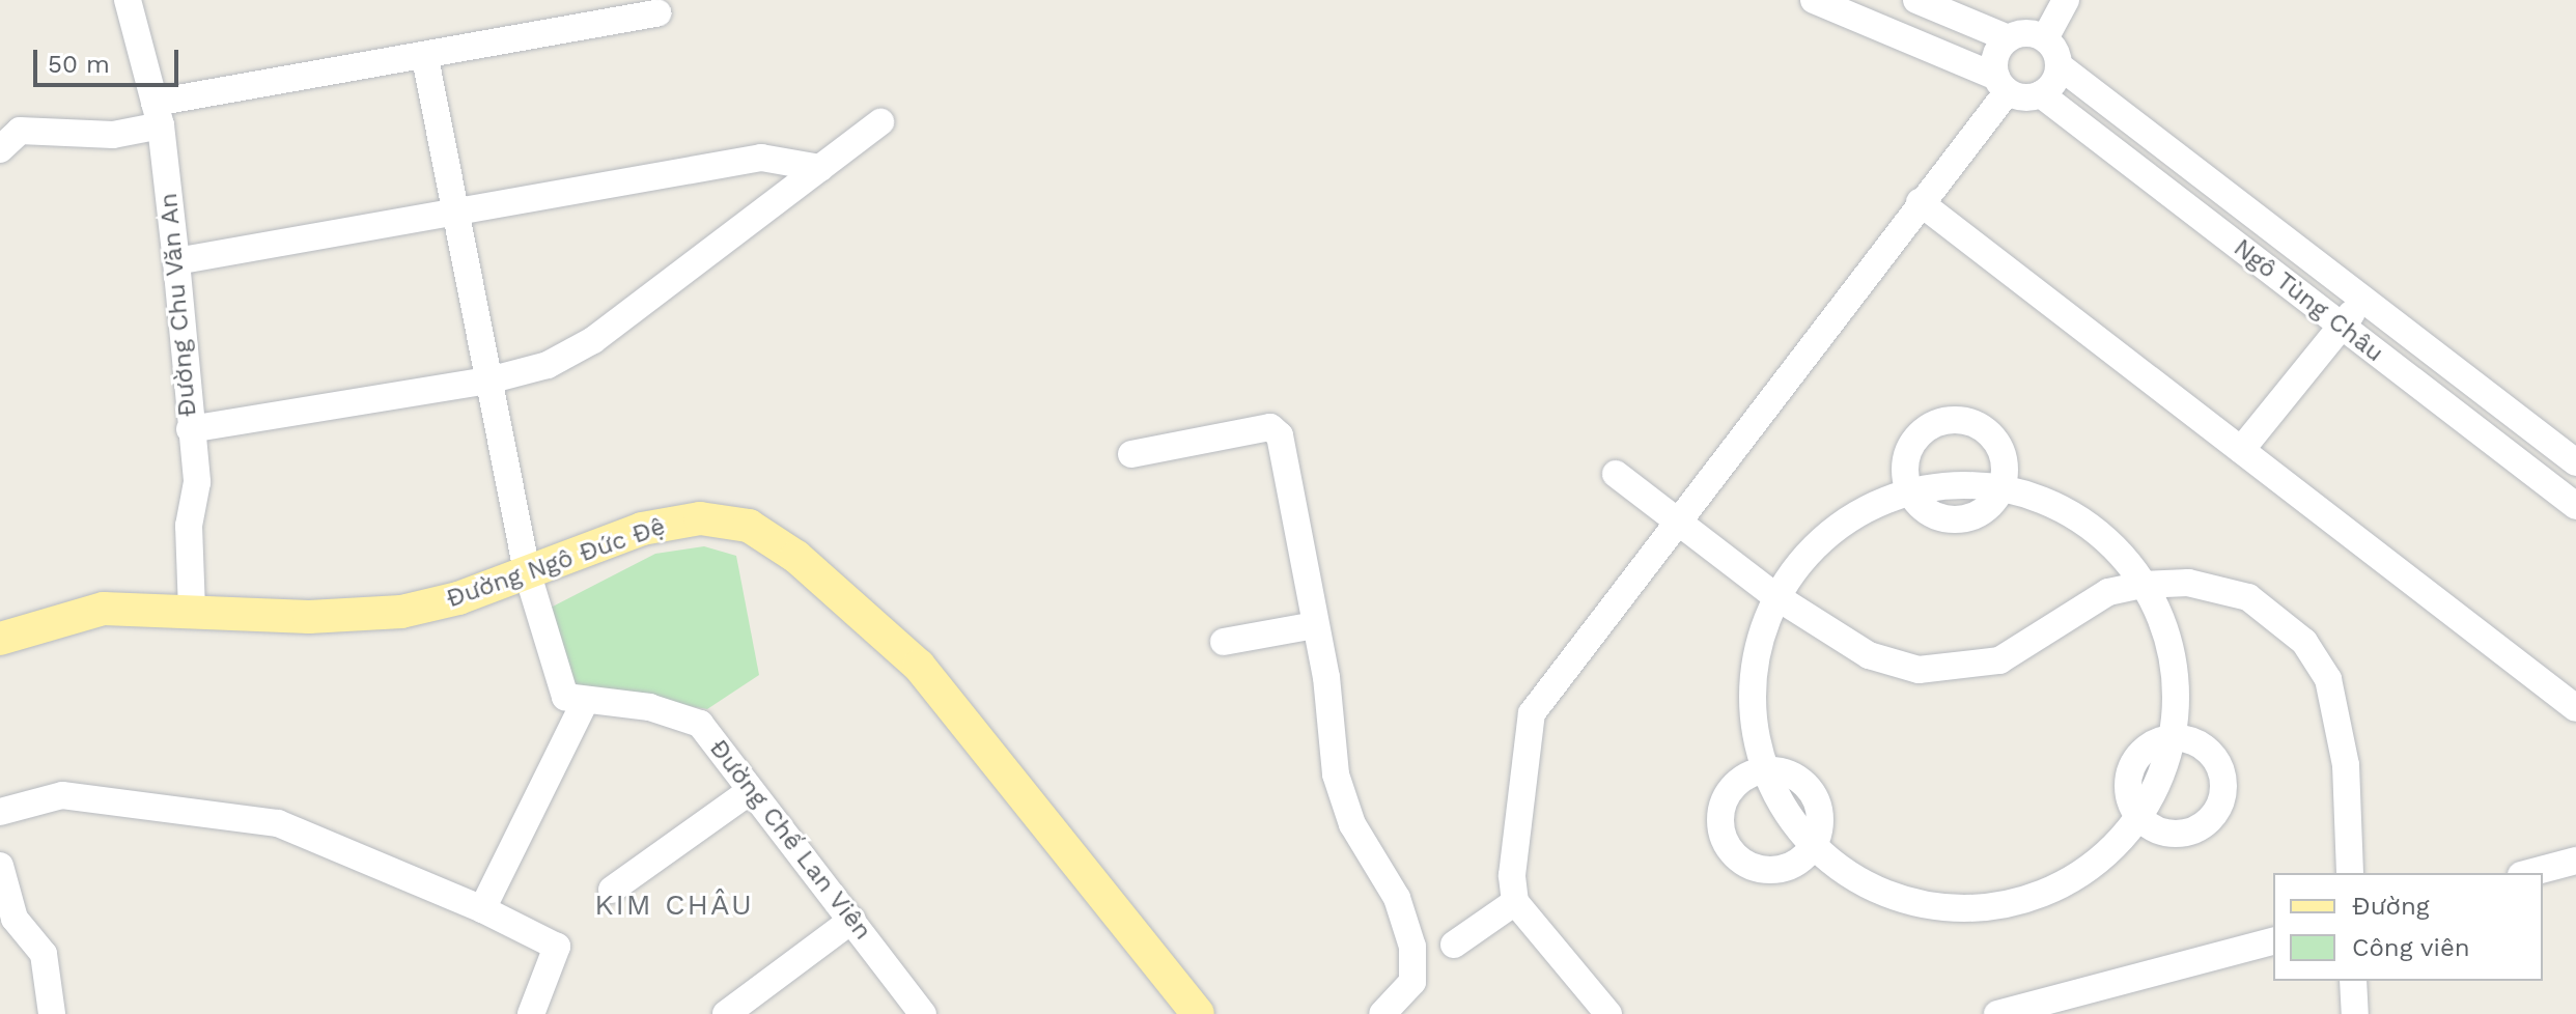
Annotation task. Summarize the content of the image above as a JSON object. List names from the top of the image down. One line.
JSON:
{"streets":{"main road":["Đường Ngô Đức Đệ"],"street":["Ngô Tùng Châu","Đường Chu Văn An","Đường Chế Lan Viên"]},"crossings":[["Đường Chu Văn An","Đường Ngô Đức Đệ"]],"districts":["KIM CHÂU"],"legend":["Đường","Công viên"],"scale_bar":"50 m"}
